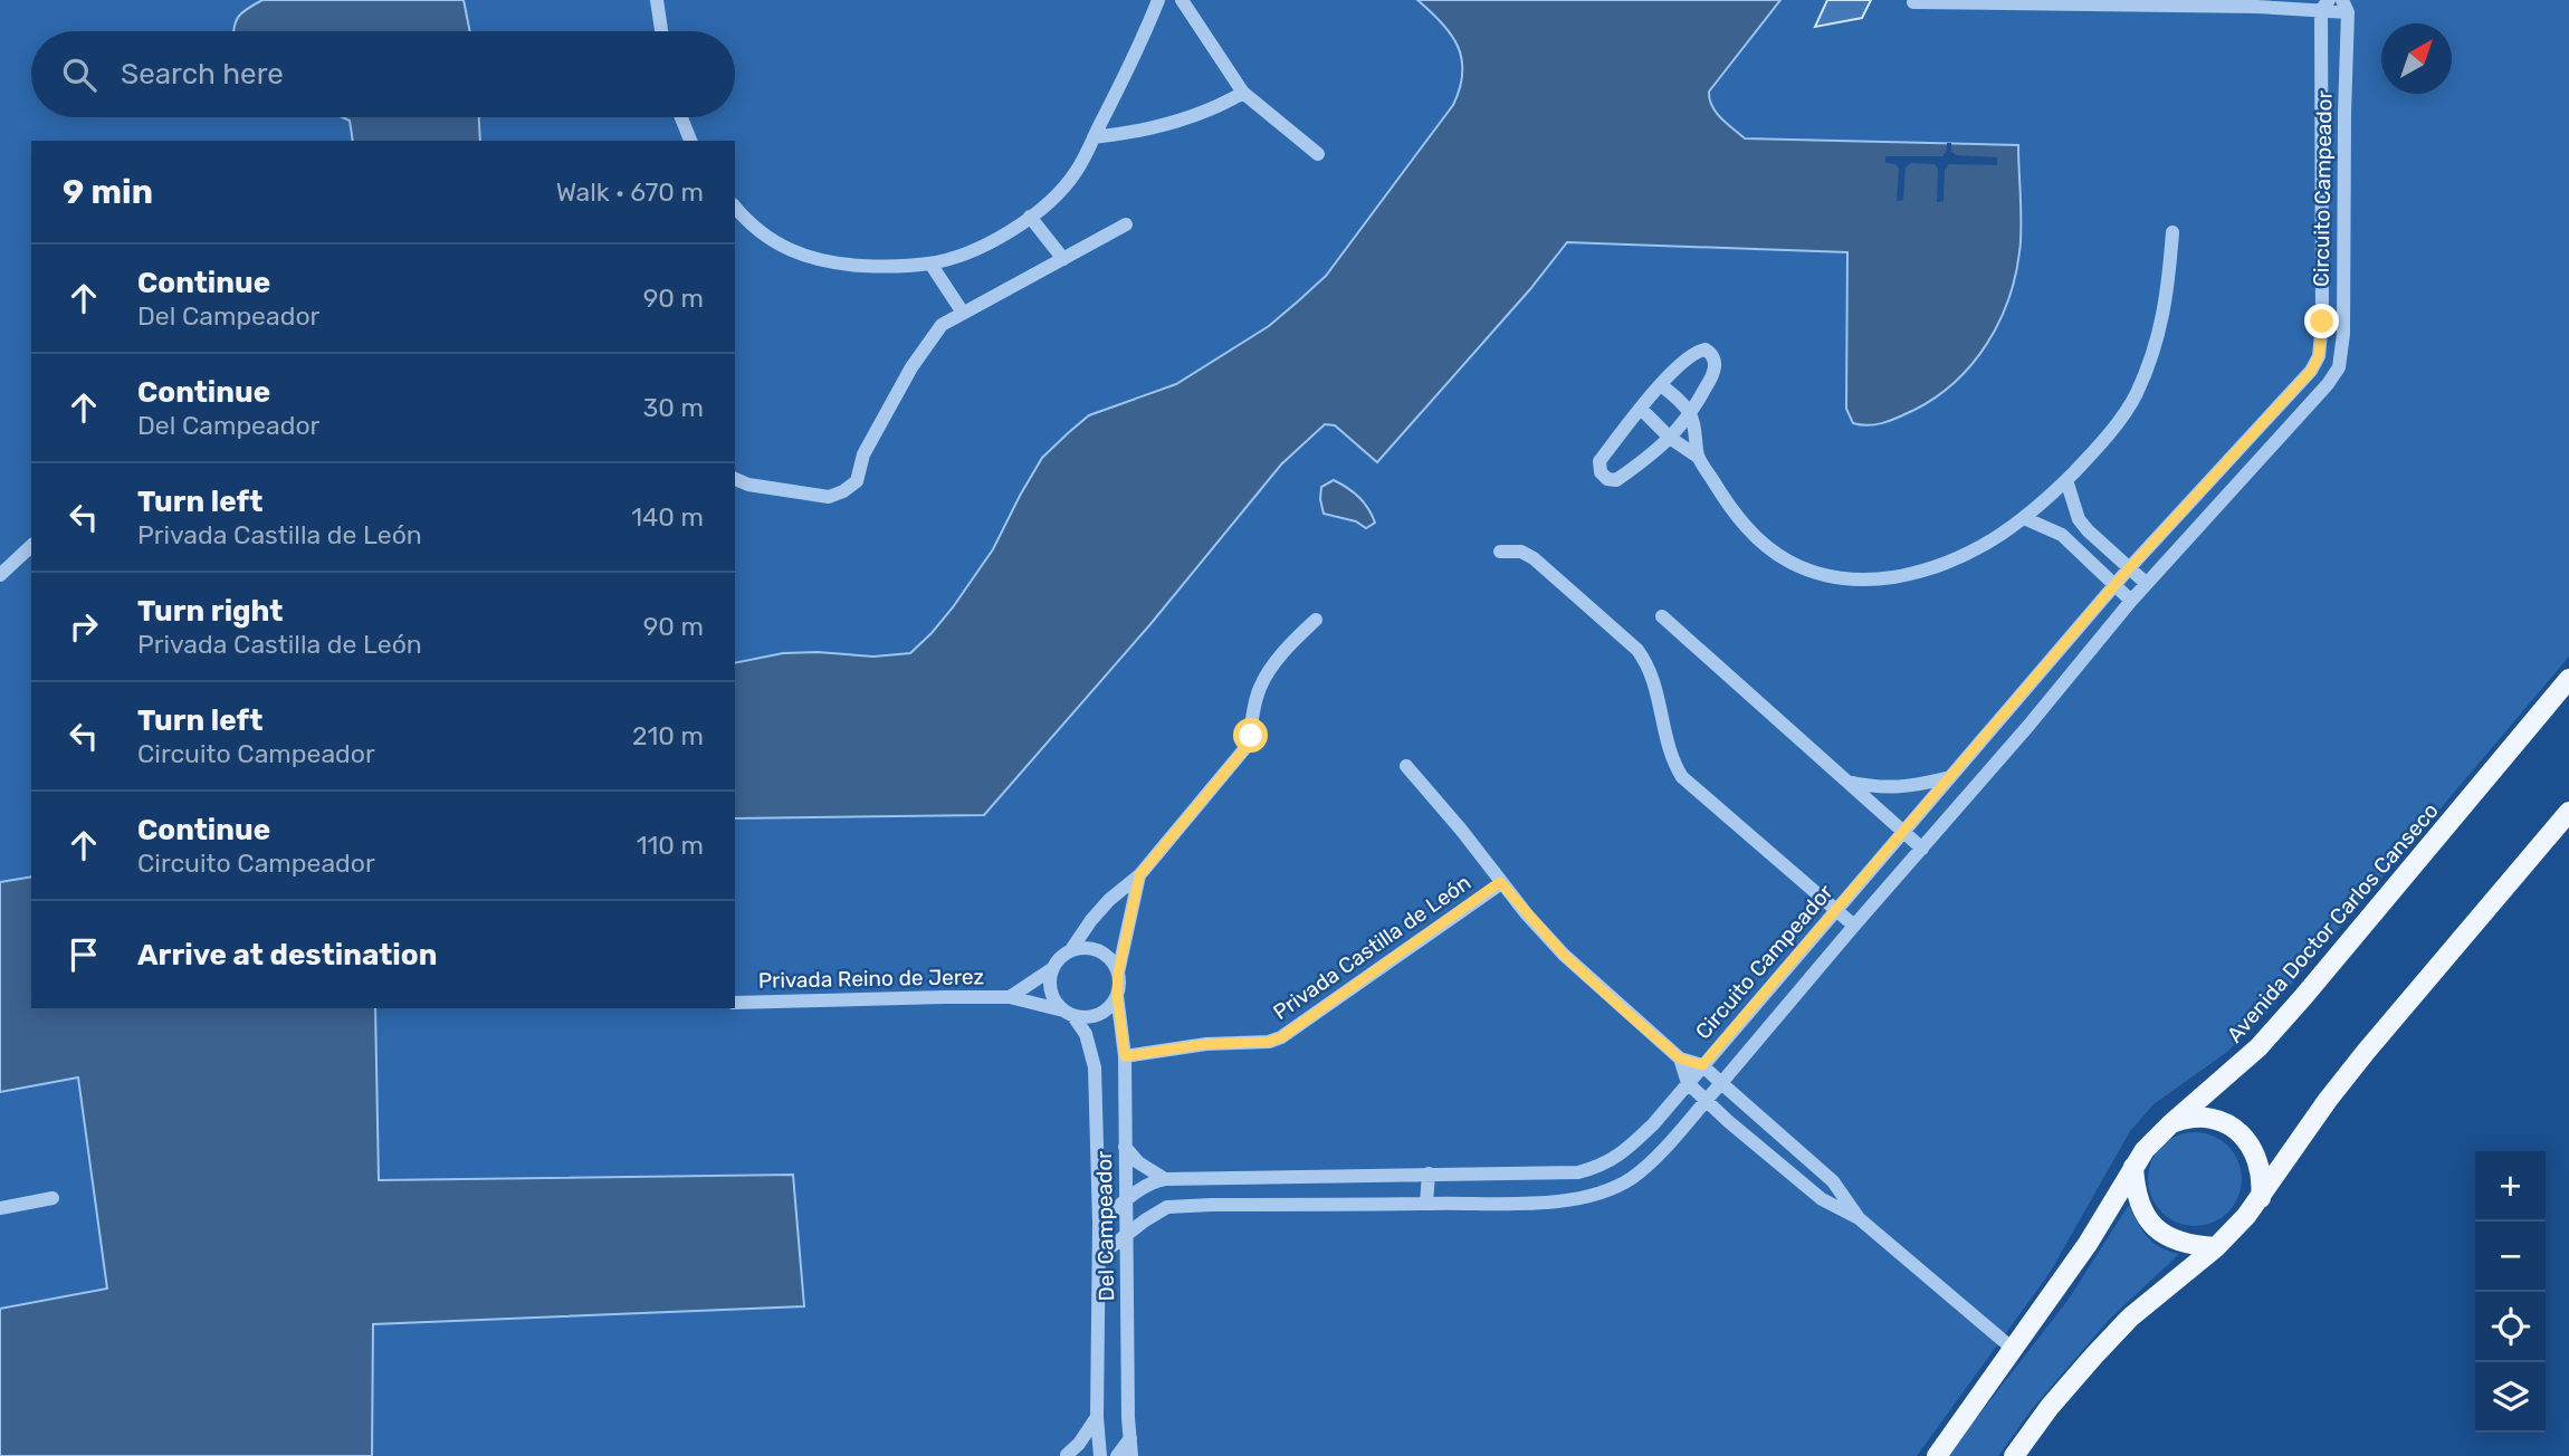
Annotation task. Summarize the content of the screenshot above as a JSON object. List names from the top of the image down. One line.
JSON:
{"streets":{"main road":["Avenida Doctor Carlos Canseco"],"street":["Circuito Campeador","Privada Castilla de León","Privada Reino de Jerez","Del Campeador"]},"crossings":[["Circuito Campeador","Del Campeador"],["Privada Castilla de León","Del Campeador"],["Privada Reino de Jerez","Del Campeador"]],"north":"top right","page":{"search":"Search here","heading":["9 min","Walk · 670 m"],"list":[["Continue","Del Campeador","90 m"],["Continue","Del Campeador","30 m"],["Turn left","Privada Castilla de León","140 m"],["Turn right","Privada Castilla de León","90 m"],["Turn left","Circuito Campeador","210 m"],["Continue","Circuito Campeador","110 m"],"Arrive at destination"],"map_buttons":["+","−"]}}
